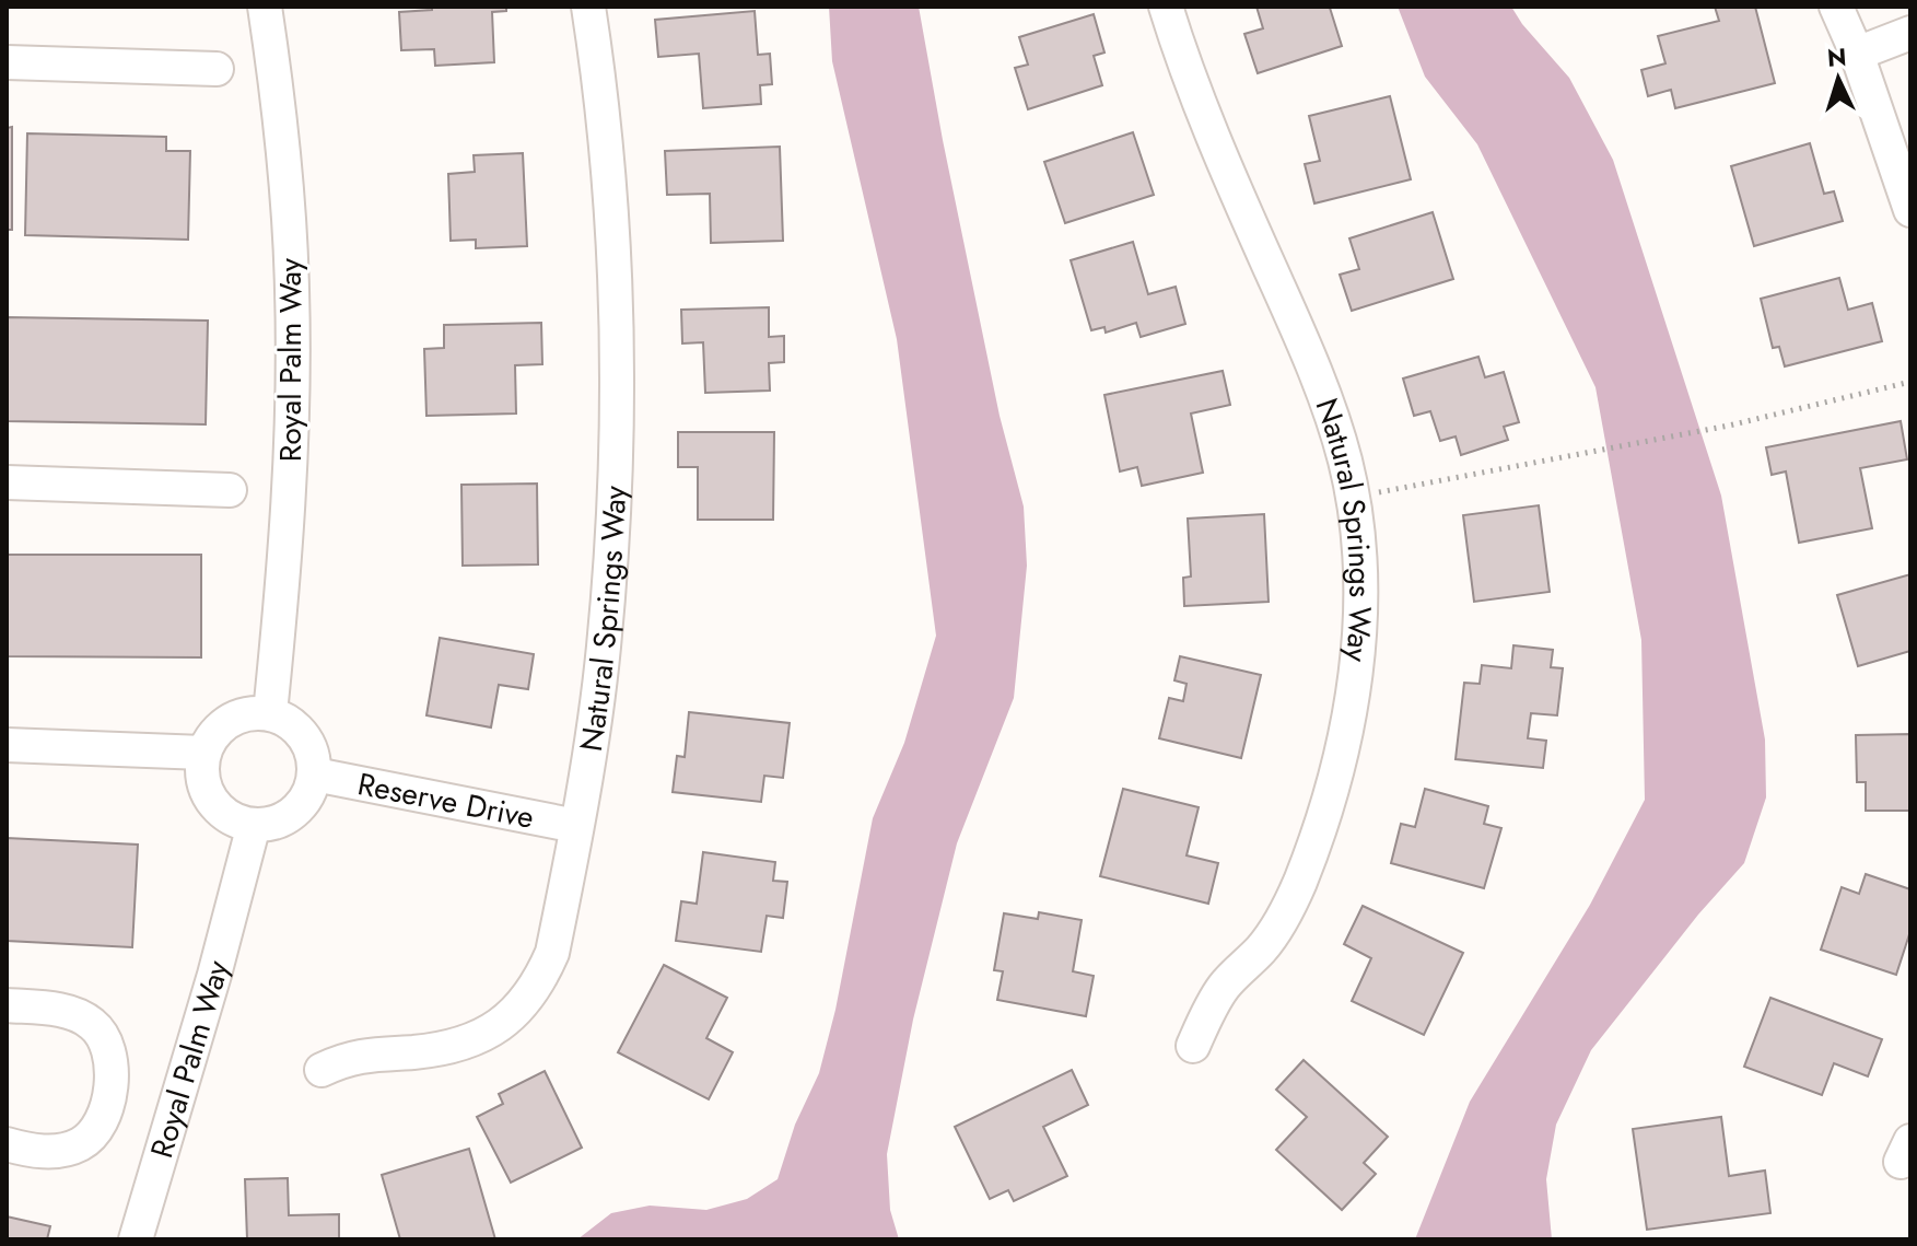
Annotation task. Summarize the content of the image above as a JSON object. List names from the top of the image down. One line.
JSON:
{"streets":{"street":["Royal Palm Way","Natural Springs Way","Reserve Drive"]},"crossings":[["Royal Palm Way","Reserve Drive"],["Natural Springs Way","Reserve Drive"]],"north":"top"}
